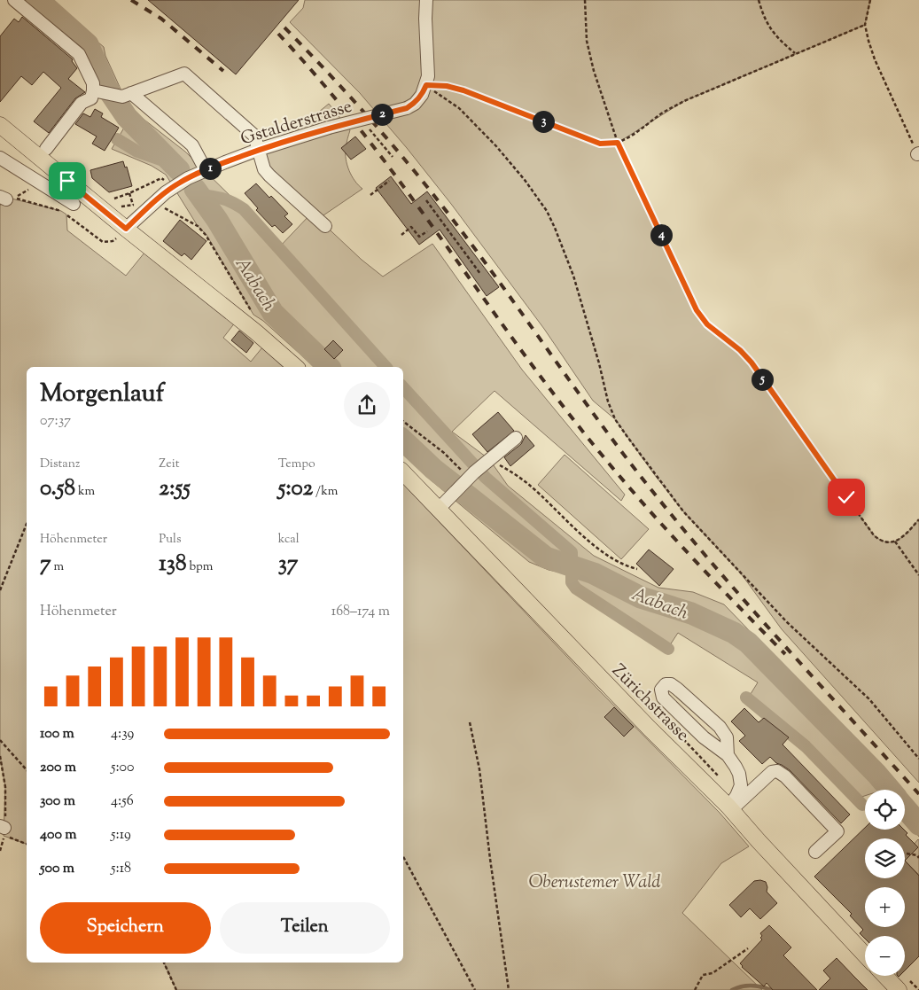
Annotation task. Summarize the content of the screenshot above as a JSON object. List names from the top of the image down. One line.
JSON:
{"streets":{"main road":["Zürichstrasse"],"street":["Gstalderstrasse"]},"water":["Aabach"],"parks":["Oberustemer Wald"],"page":{"pins":["2","3","1","4","5"],"heading":["Morgenlauf","07:37"],"stats":[["Distanz","0.58 km"],["Zeit","2:55"],["Tempo","5:02 /km"],["Höhenmeter","7 m"],["Puls","138 bpm"],["kcal","37"]],"chart":["Höhenmeter","168–174 m"],"list":[{"name":"100 m","note":"4:39"},{"name":"200 m","note":"5:00"},{"name":"300 m","note":"4:56"},{"name":"400 m","note":"5:19"},{"name":"500 m","note":"5:18"}],"map_buttons":["+","−"],"buttons":["Speichern","Teilen"]}}
